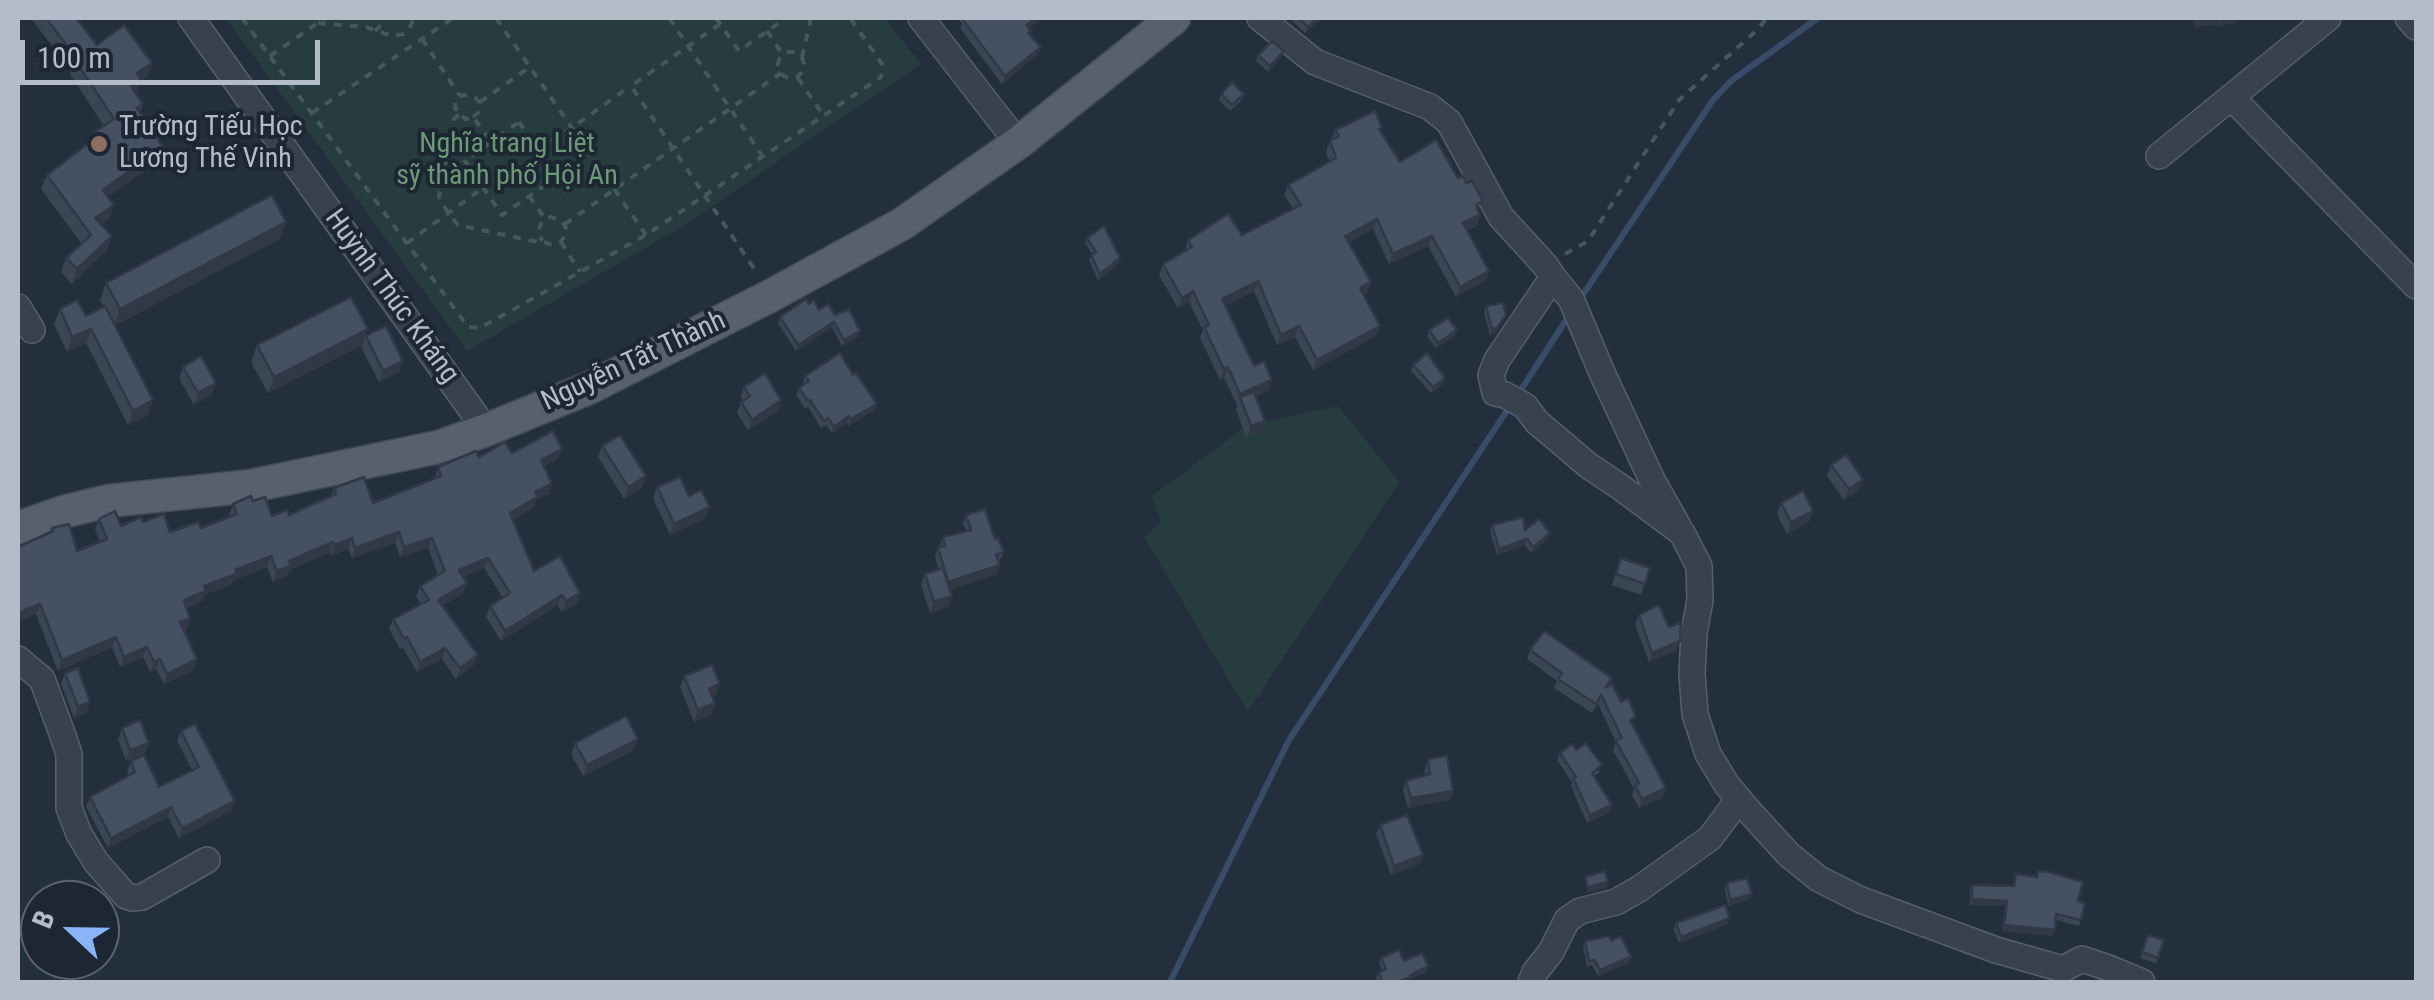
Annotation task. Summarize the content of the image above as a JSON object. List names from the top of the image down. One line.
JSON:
{"streets":{"main road":["Nguyễn Tất Thành"],"street":["Huỳnh Thúc Kháng"]},"crossings":[["Huỳnh Thúc Kháng","Nguyễn Tất Thành"]],"parks":["Nghĩa trang Liệt sỹ thành phố Hội An"],"places":["Trường Tiếu Học Lương Thế Vinh"],"scale_bar":"100 m","north":"left"}
